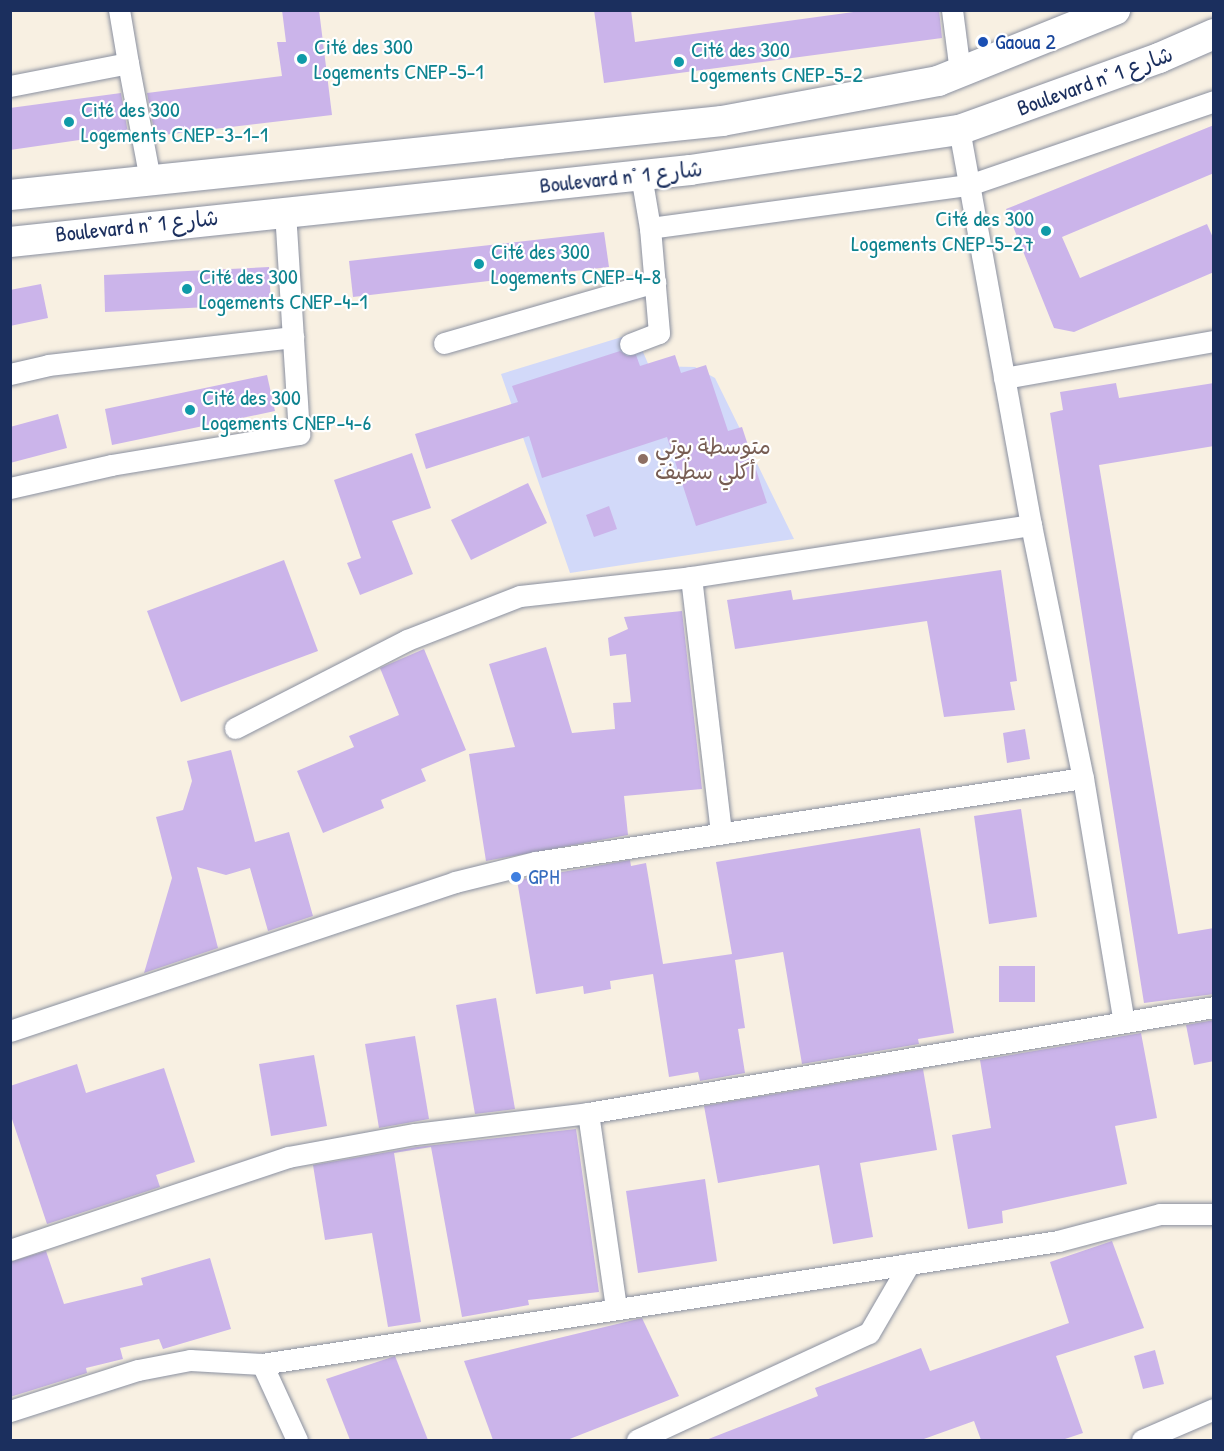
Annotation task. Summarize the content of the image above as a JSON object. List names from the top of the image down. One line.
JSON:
{"streets":{"main road":["Boulevard n° شارع 1"]},"places":["Gaoua 2","Cité des 300 Logements CNEP-5-1","Cité des 300 Logements CNEP-5-2","Cité des 300 Logements CNEP-3-1-1","Cité des 300 Logements CNEP-5-27","Cité des 300 Logements CNEP-4-8","Cité des 300 Logements CNEP-4-1","Cité des 300 Logements CNEP-4-6","متوسطة بوتي أكلي سطيف","GPH"]}
